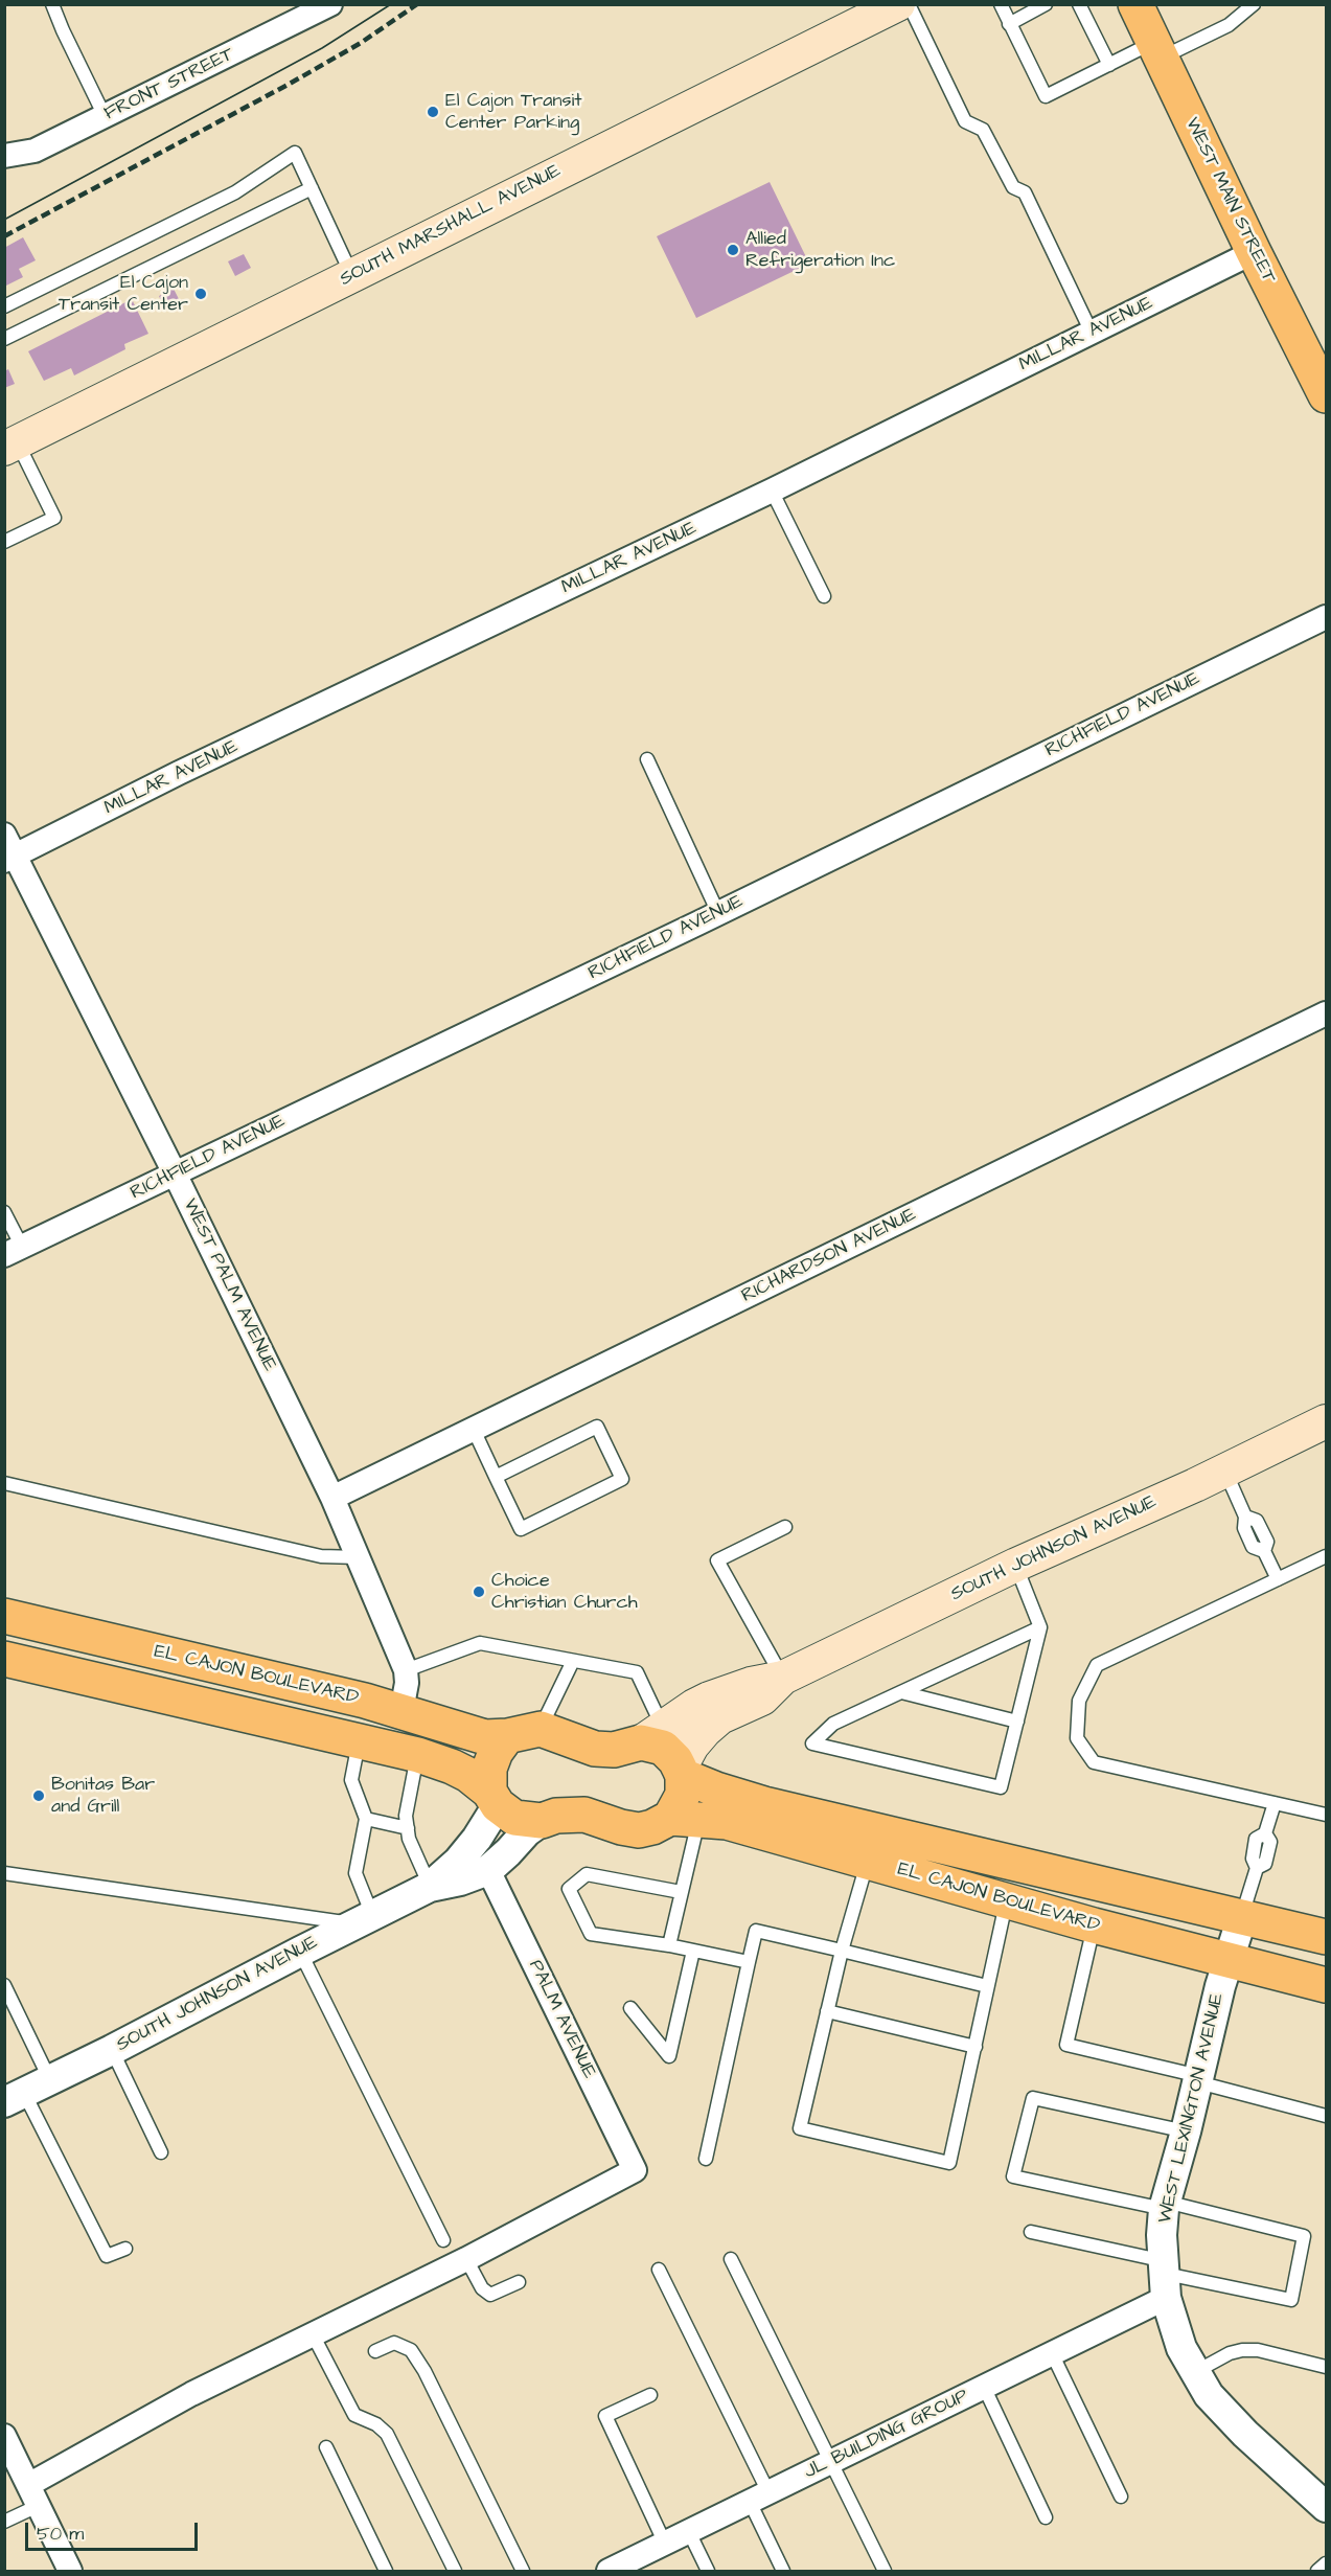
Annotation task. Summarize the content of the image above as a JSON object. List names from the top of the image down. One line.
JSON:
{"streets":{"main road":["WEST MAIN STREET","SOUTH MARSHALL AVENUE","SOUTH JOHNSON AVENUE","EL CAJON BOULEVARD"],"street":["FRONT STREET","MILLAR AVENUE","RICHFIELD AVENUE","RICHARDSON AVENUE","WEST PALM AVENUE","PALM AVENUE","WEST LEXINGTON AVENUE","JL BUILDING GROUP"]},"crossings":[["WEST MAIN STREET","MILLAR AVENUE"],["MILLAR AVENUE","WEST PALM AVENUE"],["RICHFIELD AVENUE","WEST PALM AVENUE"],["RICHARDSON AVENUE","WEST PALM AVENUE"],["WEST PALM AVENUE","EL CAJON BOULEVARD"],["SOUTH JOHNSON AVENUE","EL CAJON BOULEVARD"],["SOUTH JOHNSON AVENUE","PALM AVENUE"],["EL CAJON BOULEVARD","WEST LEXINGTON AVENUE"],["WEST LEXINGTON AVENUE","JL BUILDING GROUP"]],"places":["El Cajon Transit Center Parking","Allied Refrigeration Inc","El Cajon Transit Center","Choice Christian Church","Bonitas Bar and Grill"],"scale_bar":"50 m"}
